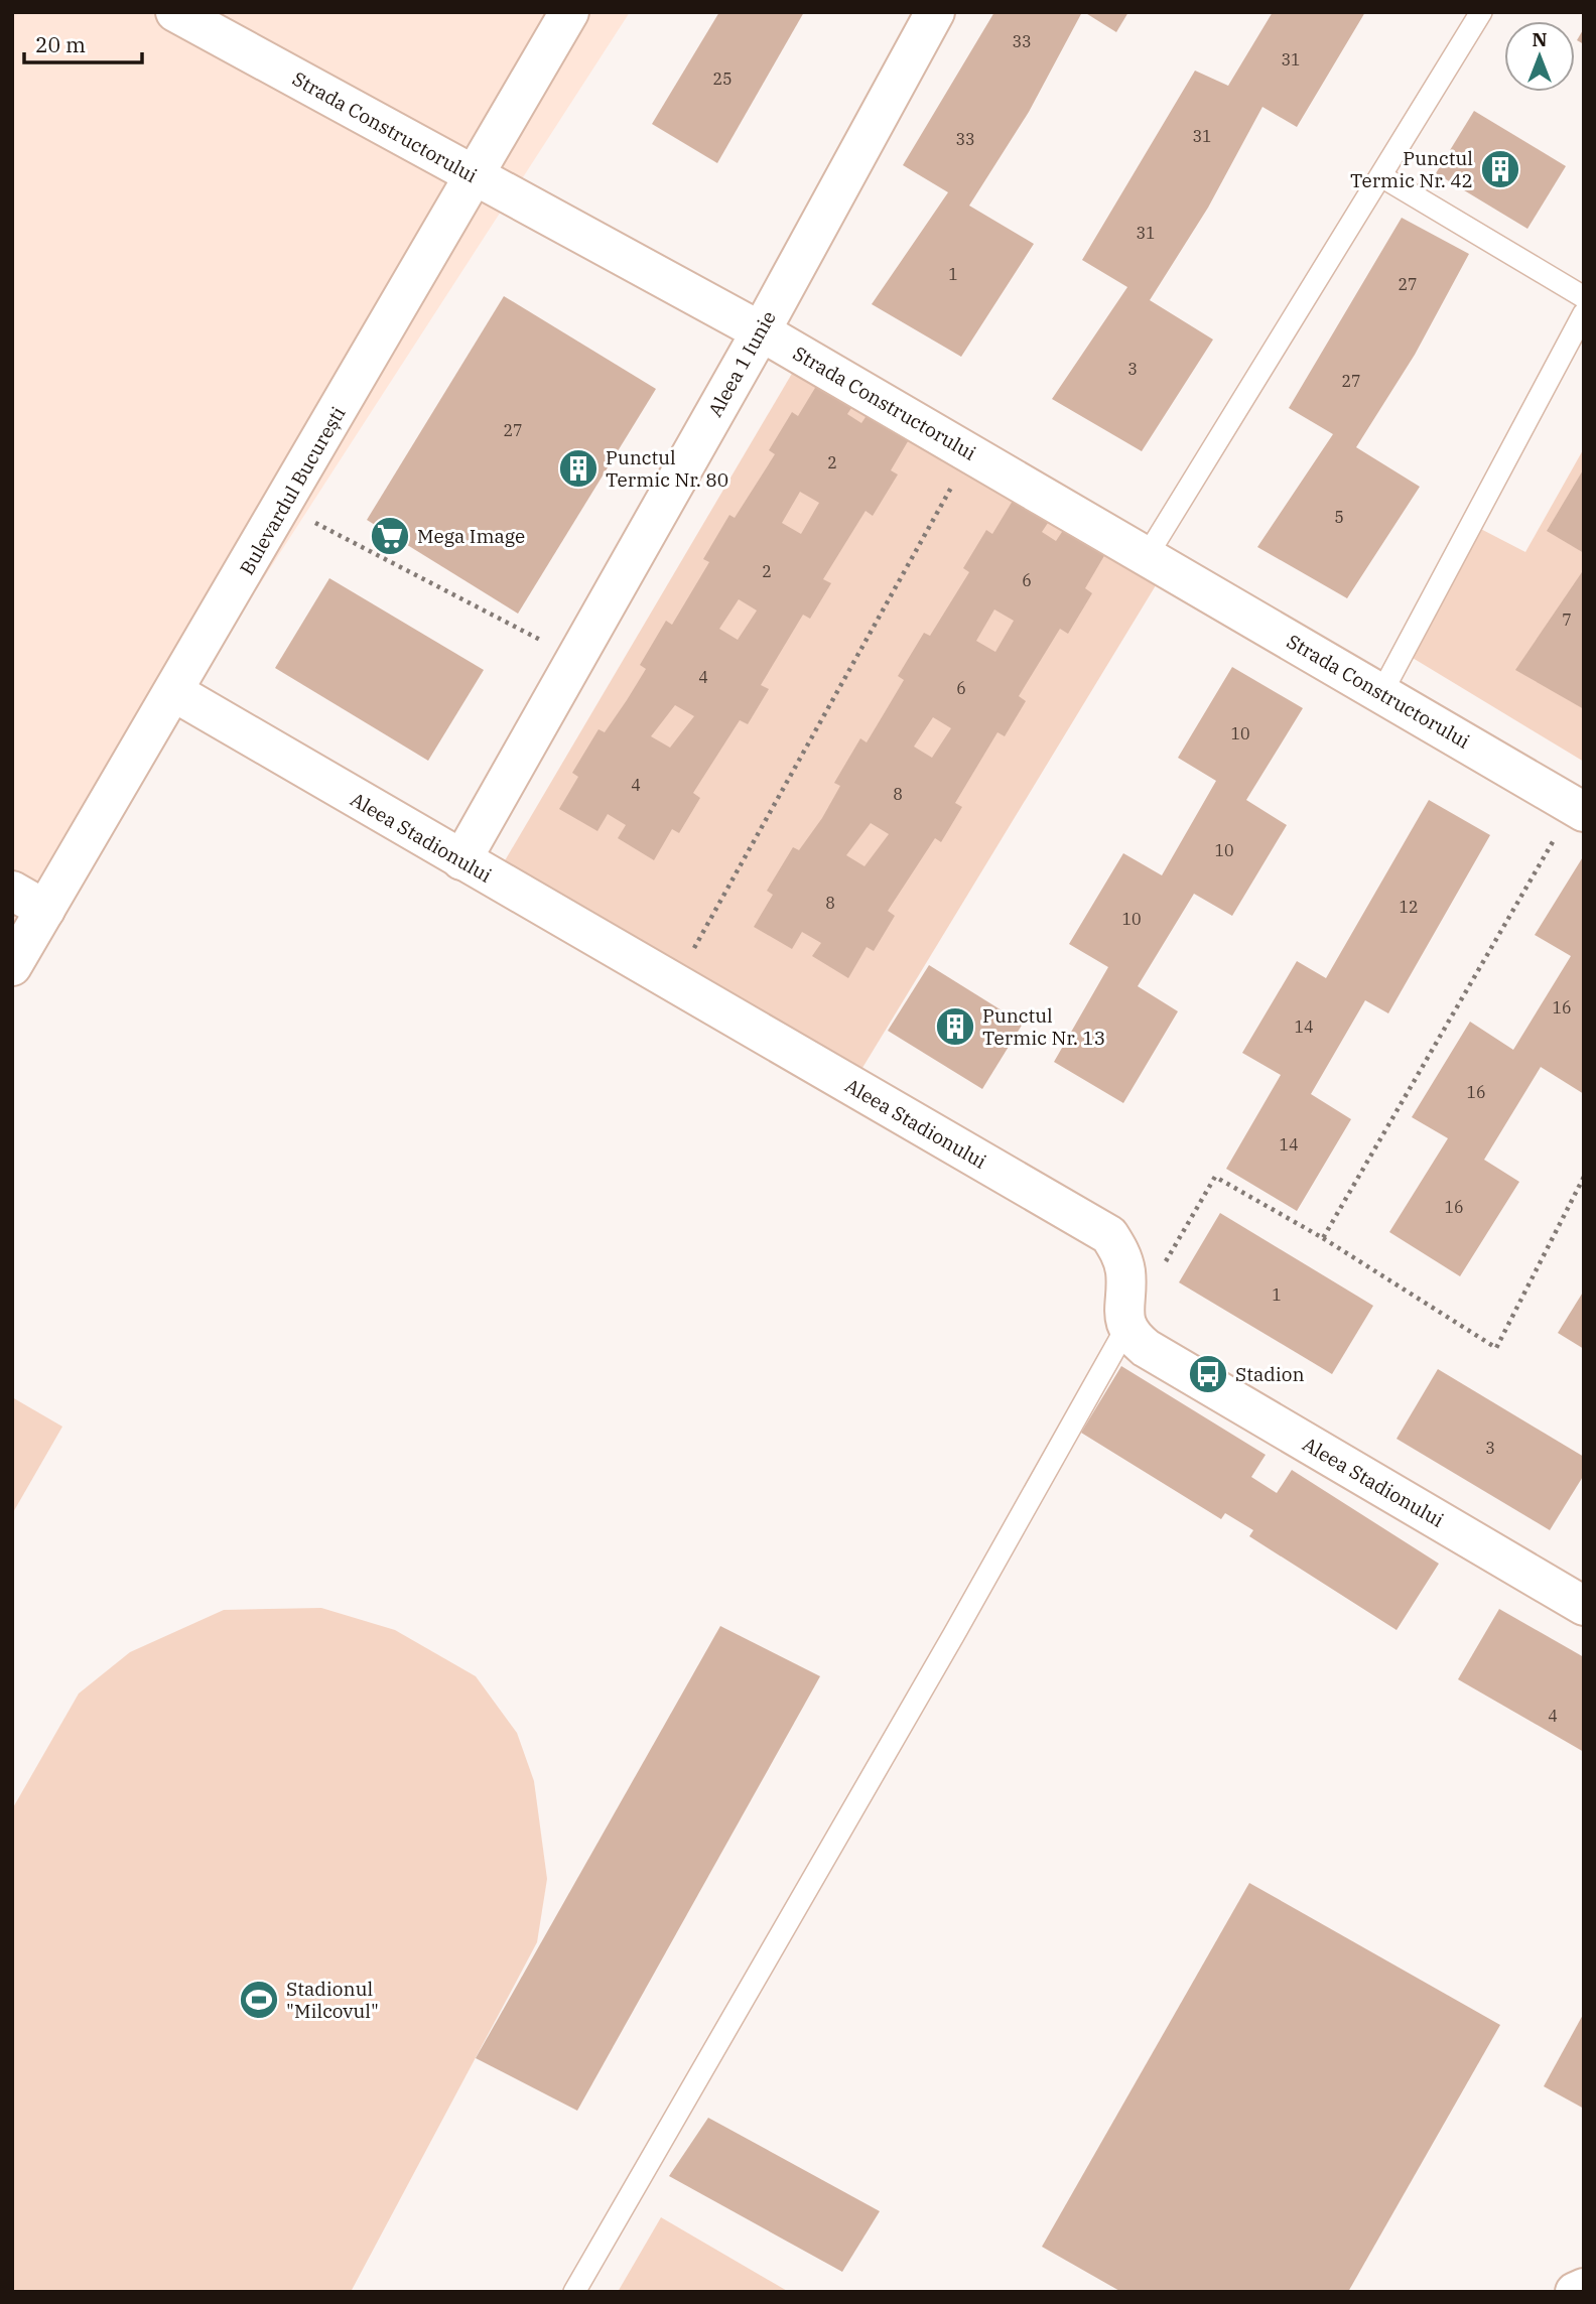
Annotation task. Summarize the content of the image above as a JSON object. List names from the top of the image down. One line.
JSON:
{"streets":{"street":["Strada Constructorului","Aleea 1 Iunie","Bulevardul București","Aleea Stadionului"]},"crossings":[["Strada Constructorului","Aleea 1 Iunie"],["Strada Constructorului","Bulevardul București"],["Aleea 1 Iunie","Aleea Stadionului"],["Bulevardul București","Aleea Stadionului"]],"places":{"building":["Punctul Termic Nr. 42","Punctul Termic Nr. 80","Punctul Termic Nr. 13"],"supermarket":["Mega Image"],"bus stop":["Stadion"],"sports":["Stadionul \"Milcovul\""]},"house_numbers":["33","31","25","31","33","31","1","27","3","27","27","2","5","2","6","7","4","6","10","4","8","10","8","12","10","16","14","16","14","16","1","3","4"],"scale_bar":"20 m","north":"top"}
